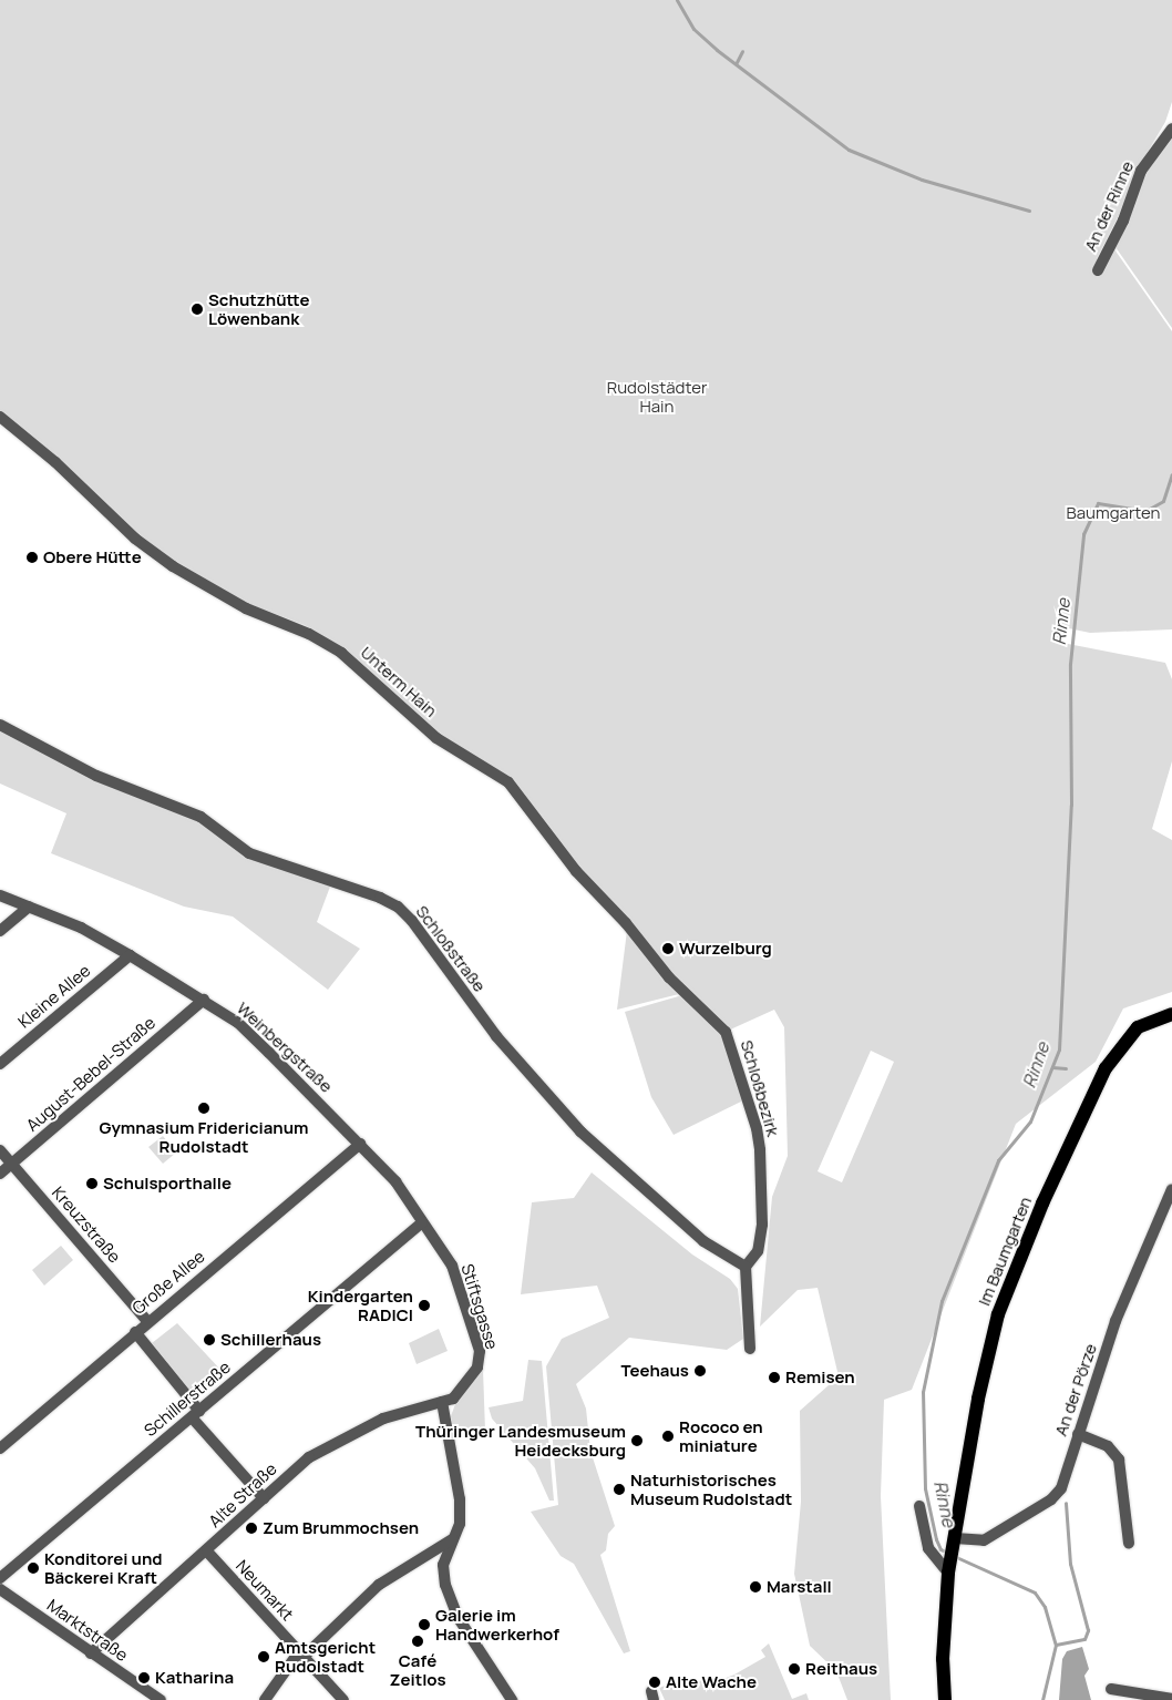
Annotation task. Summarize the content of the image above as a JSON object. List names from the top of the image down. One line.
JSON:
{"streets":{"main road":["Im Baumgarten"],"street":["An der Rinne","Unterm Hain","Schloßstraße","Kleine Allee","Weinbergstraße","August-Bebel-Straße","Schloßbezirk","Kreuzstraße","Große Allee","Stiftsgasse","An der Pörze","Schillerstraße","Alte Straße","Neumarkt","Marktstraße"]},"crossings":[["Unterm Hain","Schloßbezirk"],["Schloßstraße","Schloßbezirk"],["Kleine Allee","Weinbergstraße"],["Weinbergstraße","August-Bebel-Straße"],["Weinbergstraße","Große Allee"],["Weinbergstraße","Stiftsgasse"],["Weinbergstraße","Schillerstraße"],["August-Bebel-Straße","Kreuzstraße"],["Kreuzstraße","Große Allee"],["Im Baumgarten","An der Pörze"],["Stiftsgasse","Schillerstraße"],["Stiftsgasse","Alte Straße"],["Alte Straße","Neumarkt"],["Alte Straße","Marktstraße"]],"water":["Rinne"],"parks":["Rudolstädter Hain","Baumgarten"],"places":["Schutzhütte Löwenbank","Obere Hütte","Wurzelburg","Gymnasium Fridericianum Rudolstadt","Schulsporthalle","Kindergarten RADICI","Schillerhaus","Teehaus","Remisen","Rococo en miniature","Thüringer Landesmuseum Heidecksburg","Naturhistorisches Museum Rudolstadt","Zum Brummochsen","Konditorei und Bäckerei Kraft","Marstall","Galerie im Handwerkerhof","Café Zeitlos","Amtsgericht Rudolstadt","Reithaus","Katharina","Alte Wache"]}
